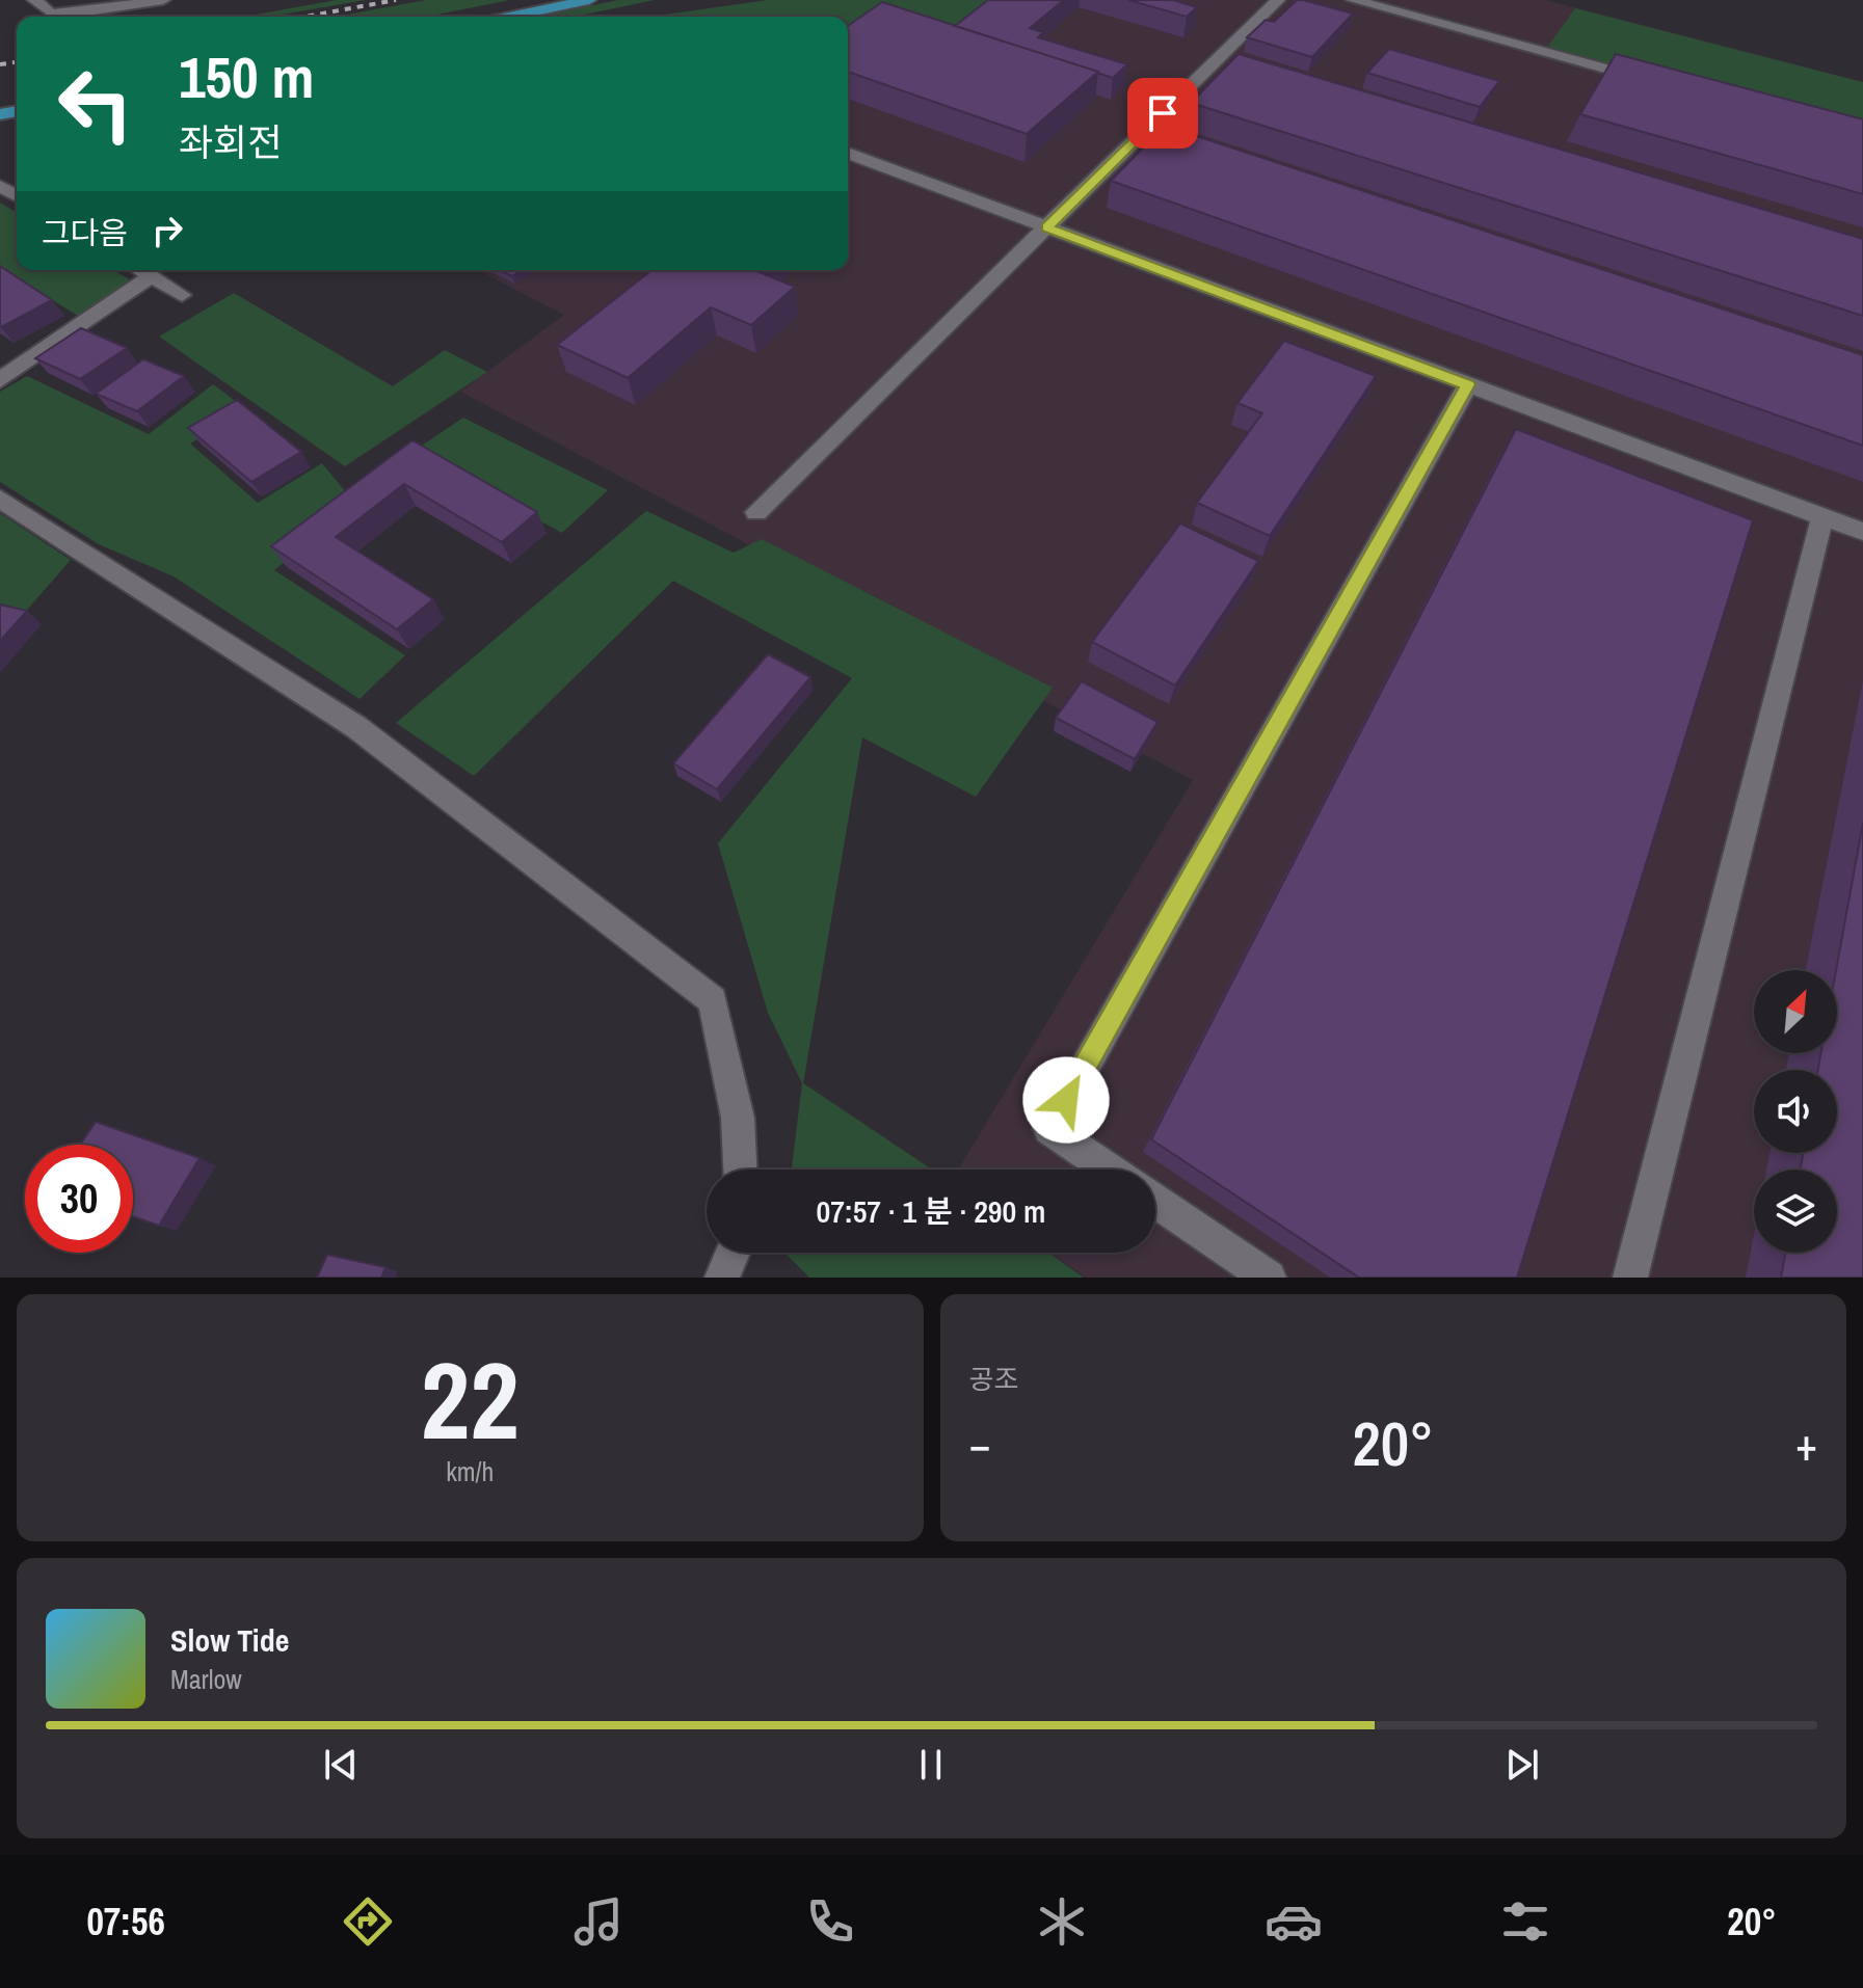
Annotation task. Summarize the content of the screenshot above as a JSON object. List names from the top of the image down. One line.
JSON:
{"north":"top right","page":{"turn":["150 m","좌회전"],"then":"그다음","limit":"30","trip":"07:57 · 1 분 · 290 m","tile":[["22","km/h"],"공조"],"heat":["−","20°","+"],"song":["Slow Tide","Marlow"],"tabs":["07:56","20°"]}}
